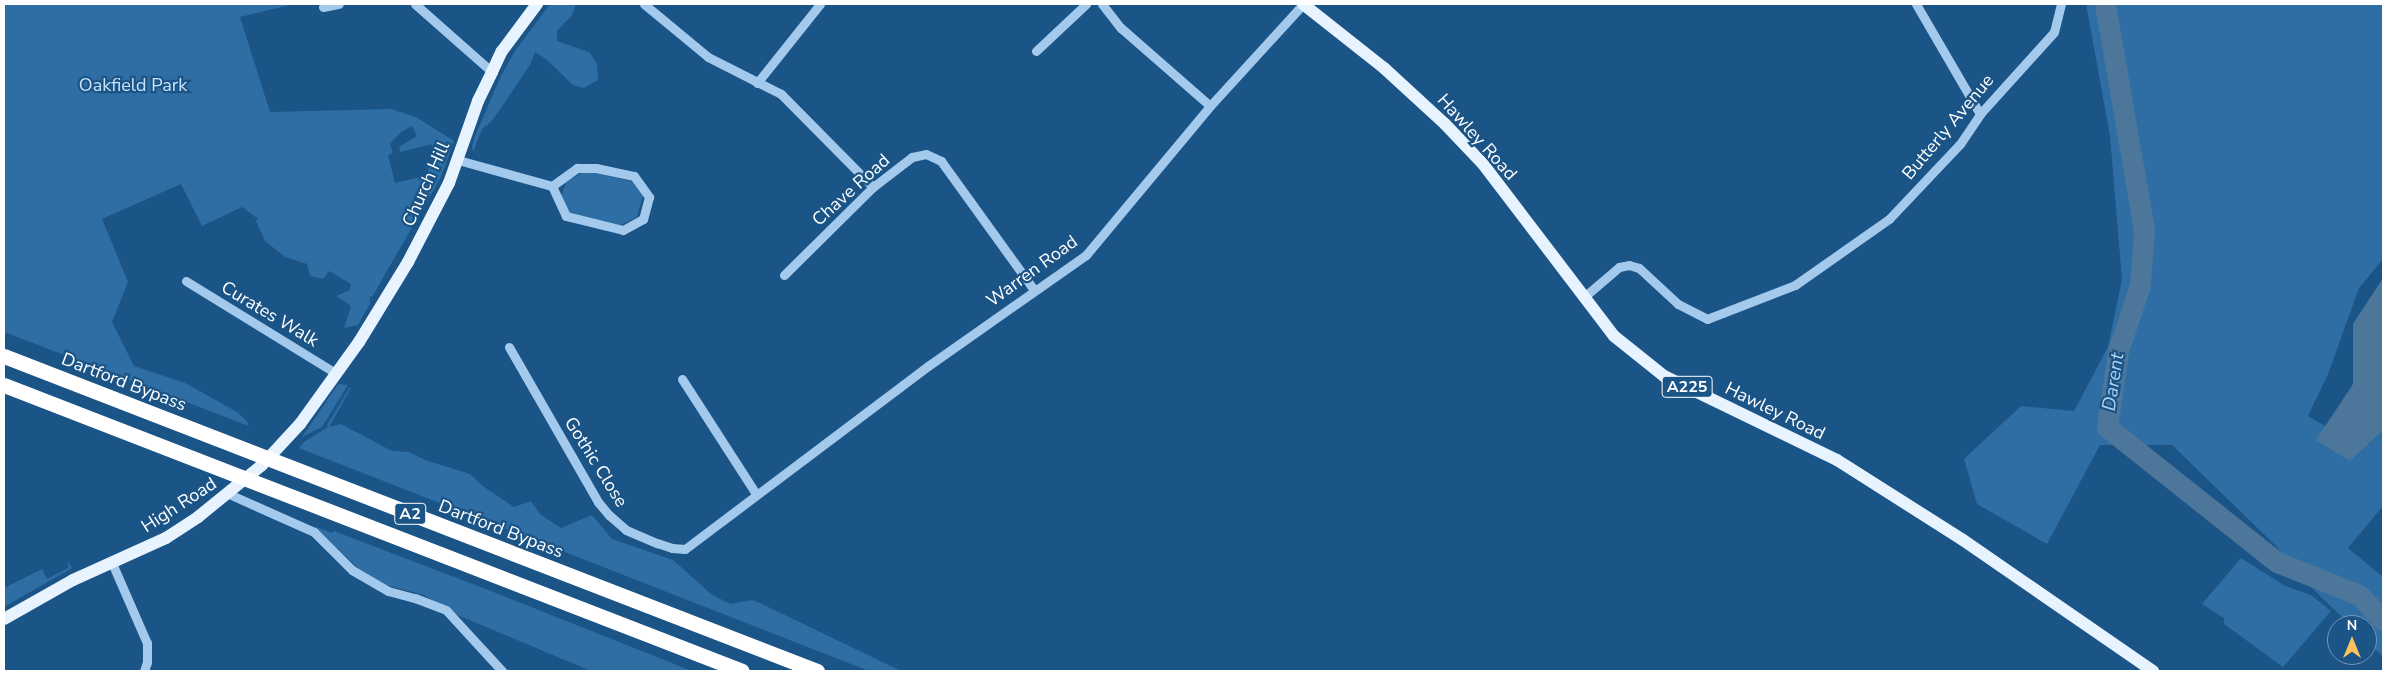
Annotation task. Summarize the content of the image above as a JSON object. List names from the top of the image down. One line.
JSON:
{"streets":{"highway":["Dartford Bypass","A2"],"main road":["Hawley Road","Church Hill","A225","High Road"],"street":["Butterly Avenue","Chave Road","Warren Road","Curates Walk","Gothic Close"]},"crossings":[["Butterly Avenue","Hawley Road"],["Hawley Road","Warren Road"],["Church Hill","Curates Walk"],["Church Hill","High Road"],["Chave Road","Warren Road"],["Warren Road","Gothic Close"],["Curates Walk","High Road"]],"water":["Darent"],"parks":["Oakfield Park"],"north":"top"}
